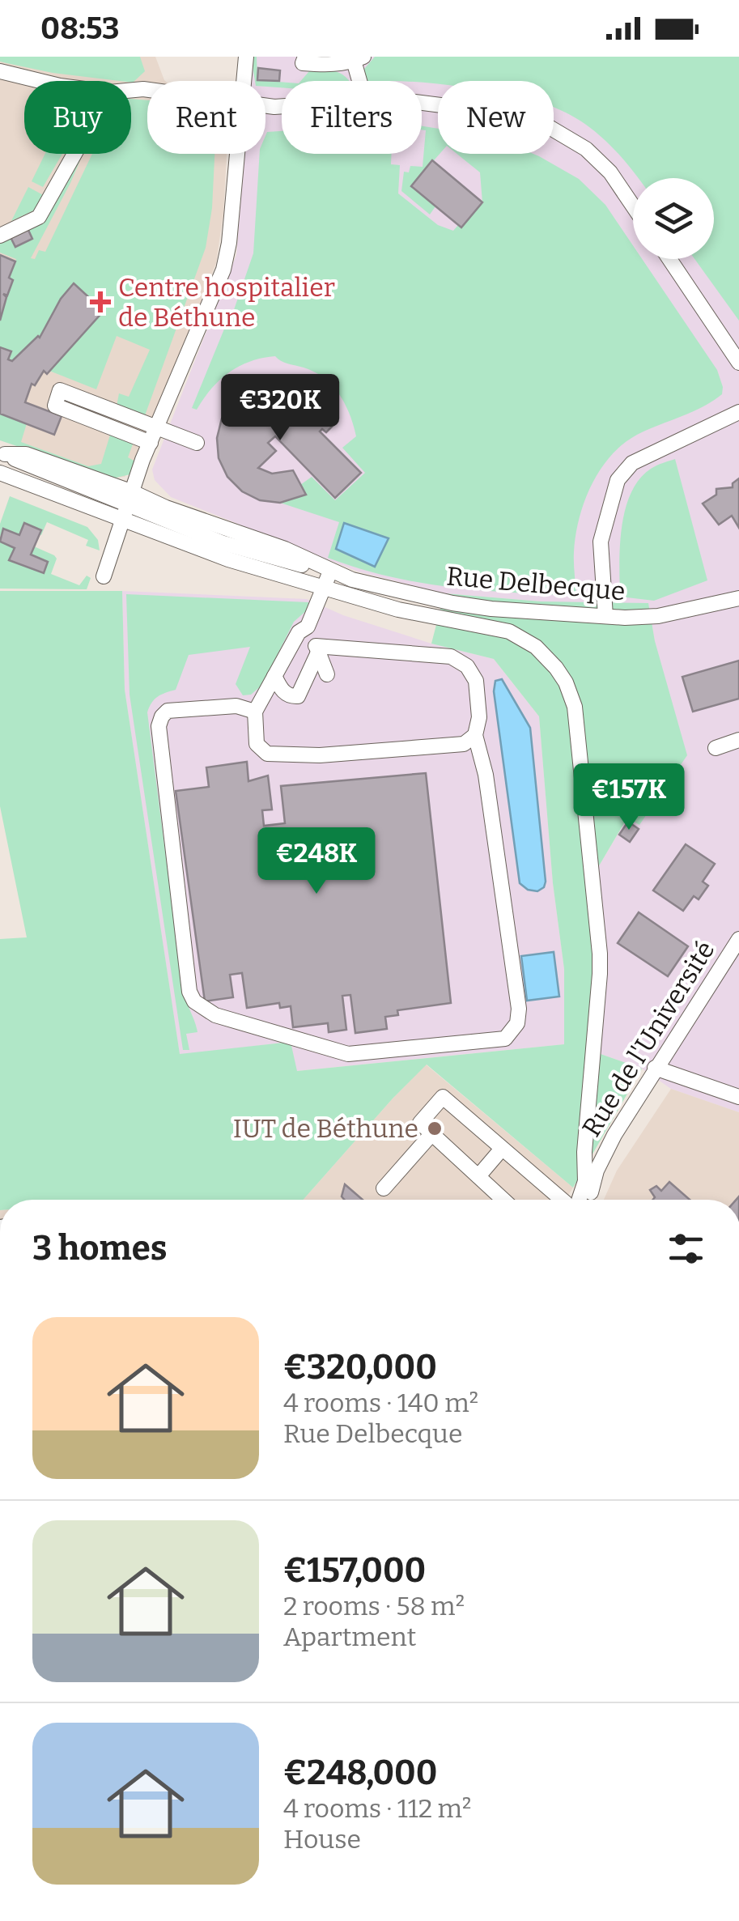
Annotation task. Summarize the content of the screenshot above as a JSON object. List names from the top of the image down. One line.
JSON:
{"streets":{"street":["Rue Delbecque","Rue de l'Université"]},"places":{"health":["Centre hospitalier de Béthune"],"other":["IUT de Béthune"]},"page":{"status":"08:53","chip":["Buy","Rent","Filters","New"],"price":["€320K","€157K","€248K"],"heading":"3 homes","list":[{"name":"€320,000","note":"4 rooms · 140 m² · Rue Delbecque"},{"name":"€157,000","note":"2 rooms · 58 m² · Apartment"},{"name":"€248,000","note":"4 rooms · 112 m² · House"}]}}
